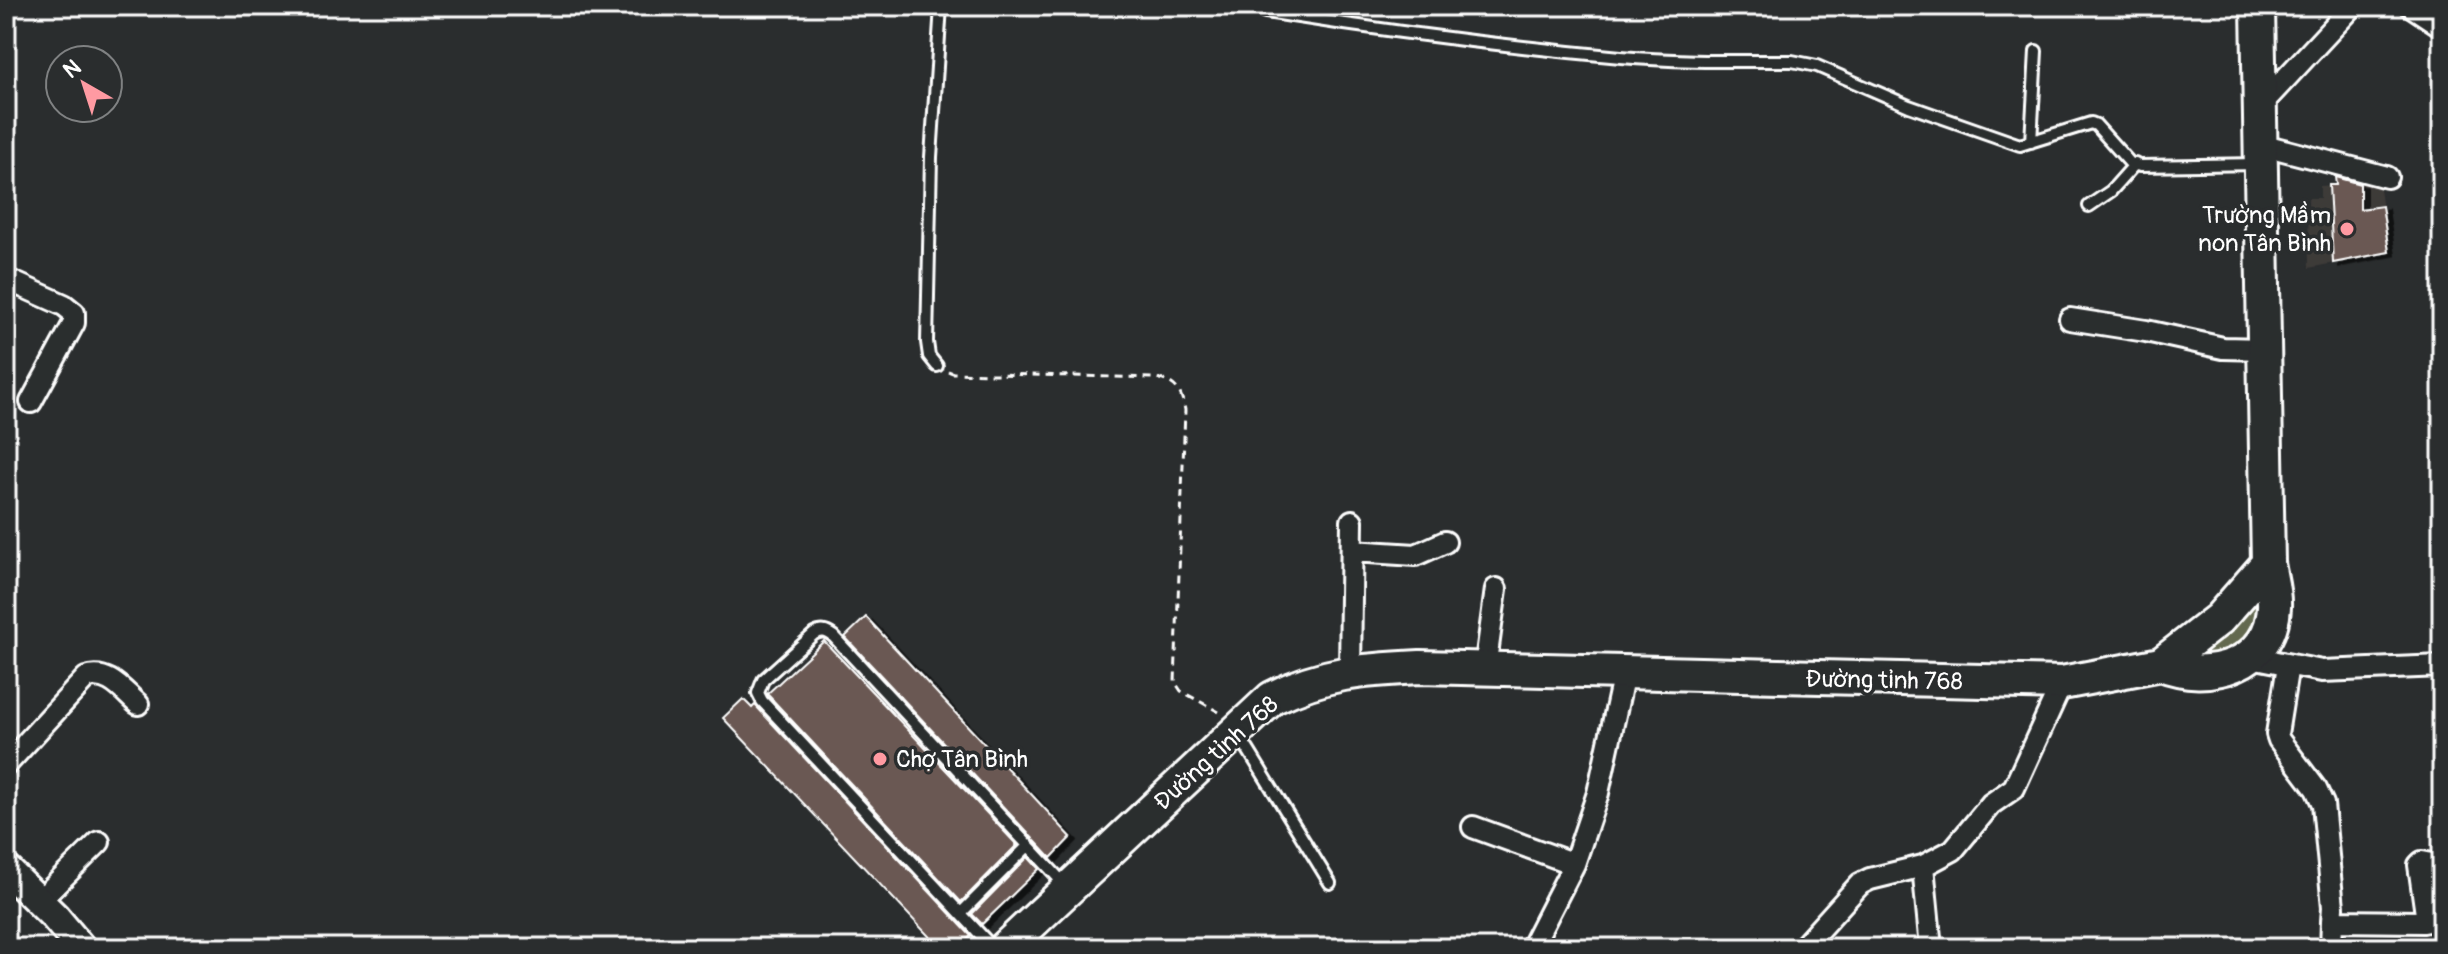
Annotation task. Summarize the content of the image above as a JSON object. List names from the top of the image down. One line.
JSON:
{"streets":{"main road":["Đường tỉnh 768"]},"places":["Trường Mầm non Tân Bình","Chợ Tân Bình"],"north":"top left"}
